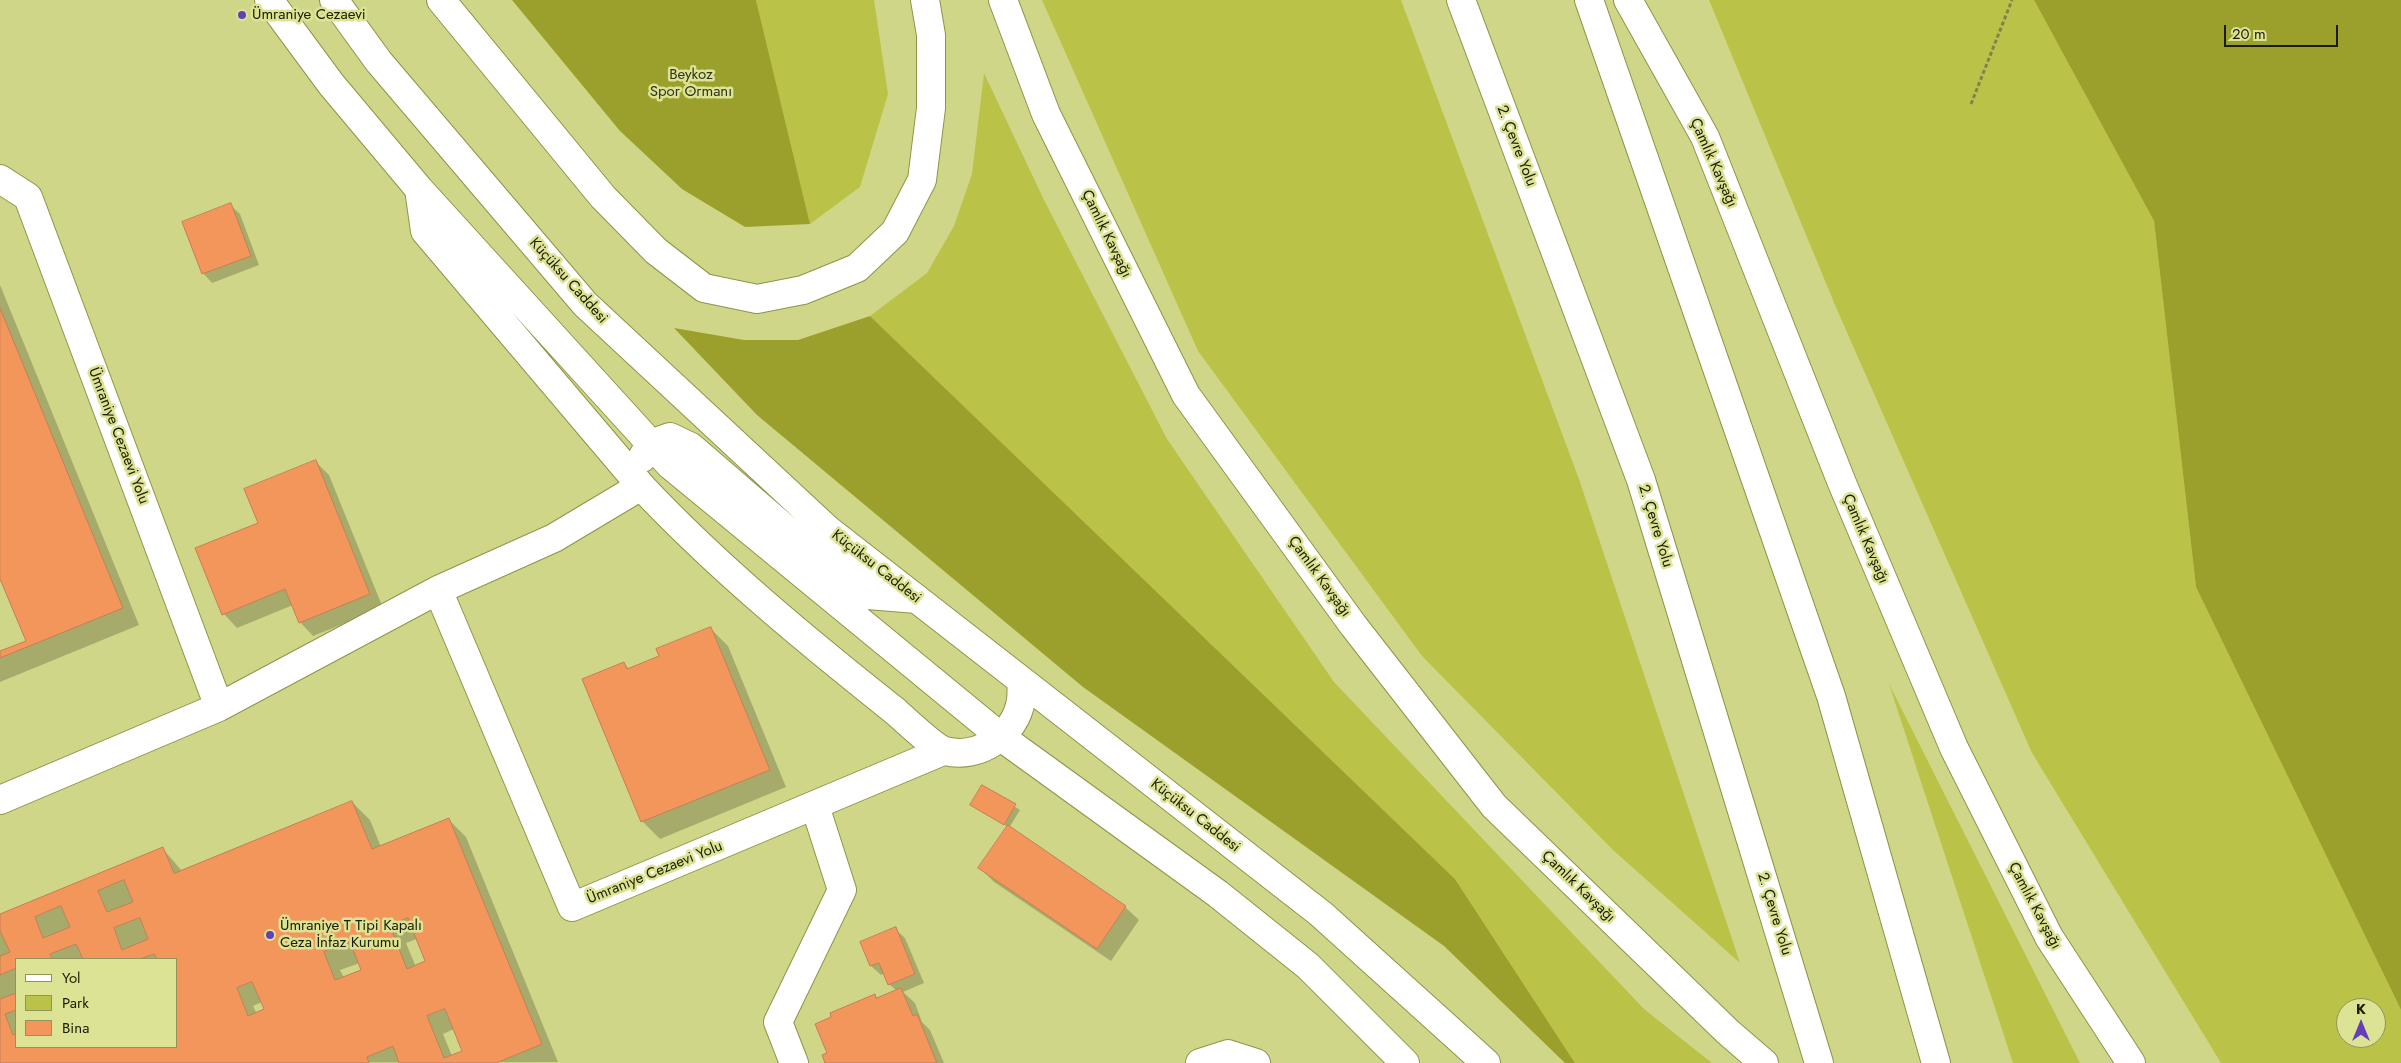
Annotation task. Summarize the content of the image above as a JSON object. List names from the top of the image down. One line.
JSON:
{"streets":{"main road":["2. Çevre Yolu","Çamlık Kavşağı","Küçüksu Caddesi","Ümraniye Cezaevi Yolu"]},"parks":["Beykoz Spor Ormanı"],"places":["Ümraniye Cezaevi","Ümraniye T Tipi Kapalı Ceza İnfaz Kurumu"],"legend":["Yol","Park","Bina"],"scale_bar":"20 m","north":"top"}
